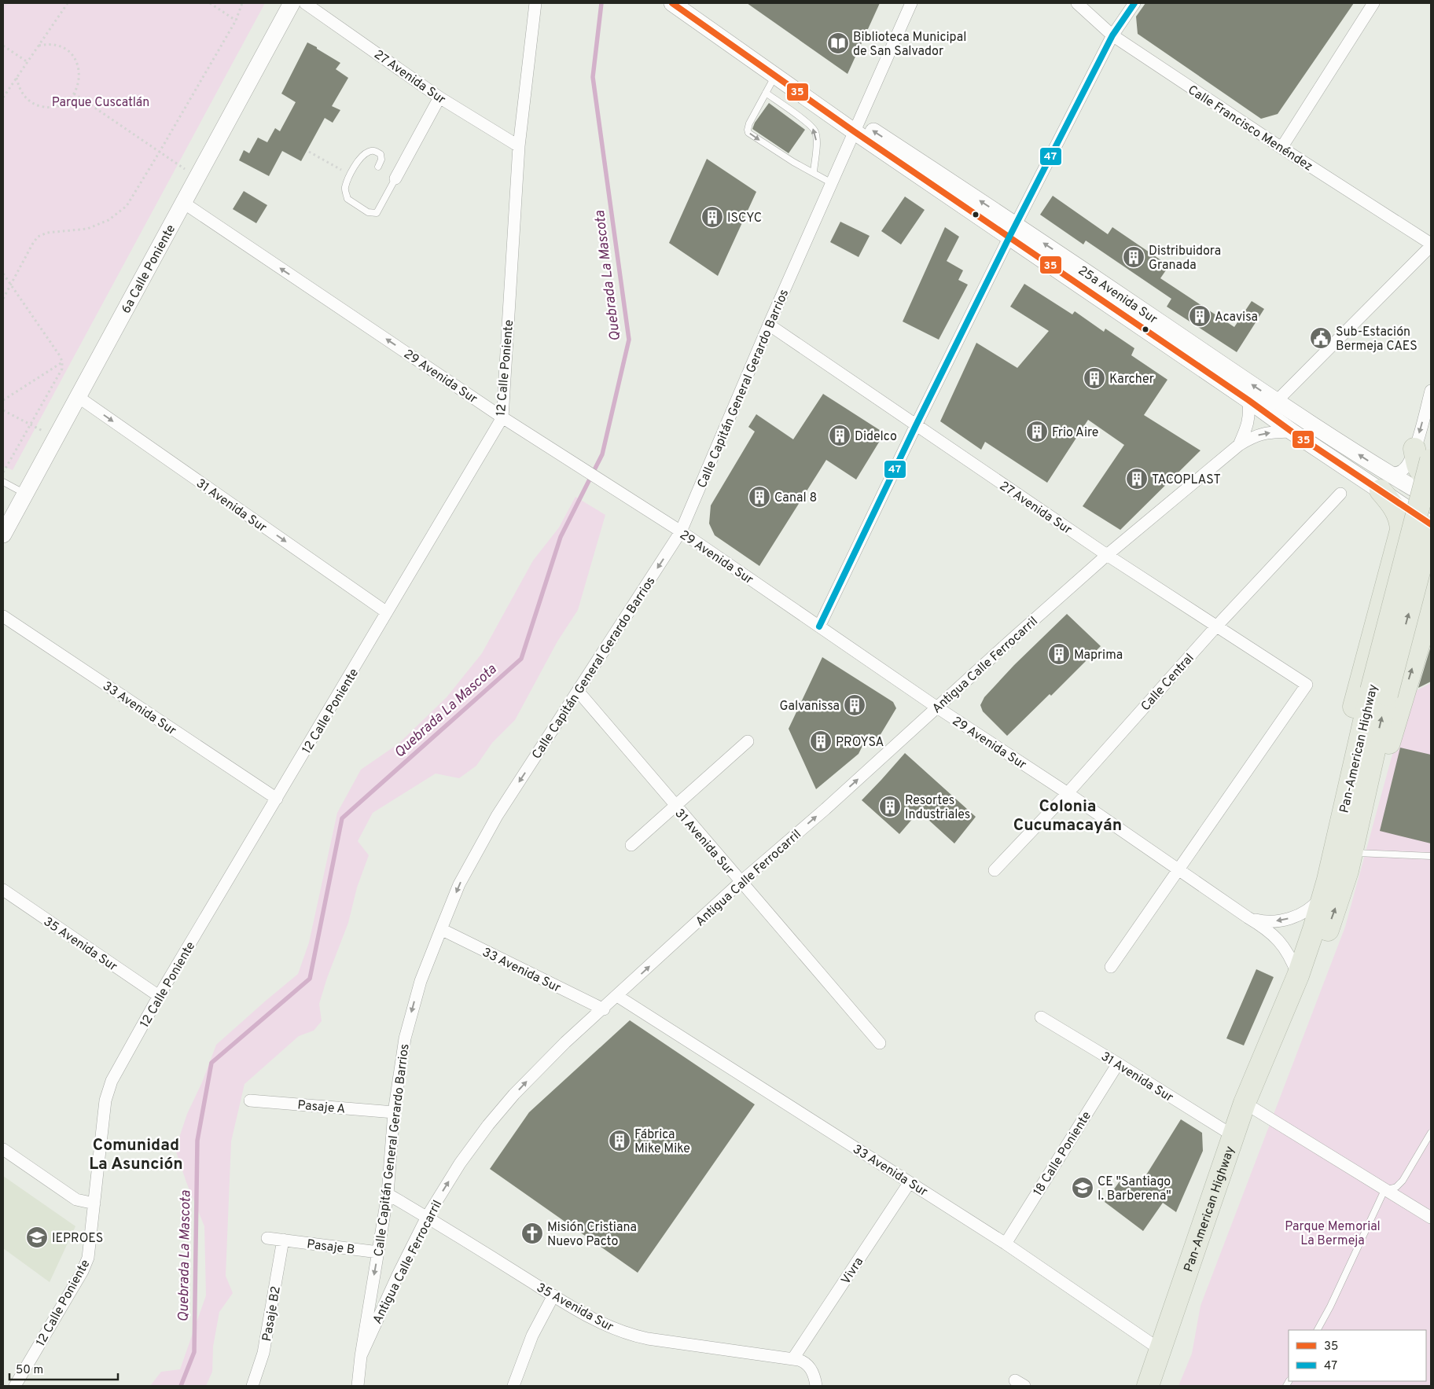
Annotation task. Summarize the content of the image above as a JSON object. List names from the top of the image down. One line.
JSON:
{"streets":{"highway":["Pan-American Highway"],"street":["27 Avenida Sur","Calle Francisco Menéndez","6a Calle Poniente","25a Avenida Sur","12 Calle Poniente","29 Avenida Sur","Calle Capitán General Gerardo Barrios","31 Avenida Sur","Antigua Calle Ferrocarril","Calle Central","33 Avenida Sur","35 Avenida Sur","Pasaje A","18 Calle Poniente","Pasaje B","Vivra","Pasaje B2"]},"crossings":[["27 Avenida Sur","12 Calle Poniente"],["27 Avenida Sur","29 Avenida Sur"],["27 Avenida Sur","Calle Capitán General Gerardo Barrios"],["27 Avenida Sur","Antigua Calle Ferrocarril"],["27 Avenida Sur","Calle Central"],["6a Calle Poniente","29 Avenida Sur"],["6a Calle Poniente","31 Avenida Sur"],["25a Avenida Sur","Calle Capitán General Gerardo Barrios"],["25a Avenida Sur","Antigua Calle Ferrocarril"],["25a Avenida Sur","Pan-American Highway"],["12 Calle Poniente","29 Avenida Sur"],["12 Calle Poniente","31 Avenida Sur"],["12 Calle Poniente","33 Avenida Sur"],["12 Calle Poniente","35 Avenida Sur"],["29 Avenida Sur","Calle Capitán General Gerardo Barrios"],["29 Avenida Sur","Antigua Calle Ferrocarril"],["29 Avenida Sur","Calle Central"],["29 Avenida Sur","Pan-American Highway"],["Calle Capitán General Gerardo Barrios","31 Avenida Sur"],["Calle Capitán General Gerardo Barrios","Antigua Calle Ferrocarril"],["Calle Capitán General Gerardo Barrios","33 Avenida Sur"],["Calle Capitán General Gerardo Barrios","35 Avenida Sur"],["Calle Capitán General Gerardo Barrios","Pasaje A"],["Calle Capitán General Gerardo Barrios","Pasaje B"],["31 Avenida Sur","Antigua Calle Ferrocarril"],["31 Avenida Sur","Pan-American Highway"],["31 Avenida Sur","18 Calle Poniente"],["Antigua Calle Ferrocarril","33 Avenida Sur"],["Antigua Calle Ferrocarril","35 Avenida Sur"],["33 Avenida Sur","Pan-American Highway"],["33 Avenida Sur","18 Calle Poniente"],["33 Avenida Sur","Vivra"],["35 Avenida Sur","Vivra"],["Pasaje B","Pasaje B2"]],"one_way":["Calle Capitán General Gerardo Barrios","31 Avenida Sur","Antigua Calle Ferrocarril"],"districts":["Colonia Cucumacayán","Comunidad La Asunción"],"water":["Quebrada La Mascota"],"parks":["Parque Cuscatlán","Parque Memorial La Bermeja"],"places":{"library":["Biblioteca Municipal de San Salvador"],"building":["ISCYC","Distribuidora Granada","Acavisa","Karcher","Frio Aire","Didelco","TACOPLAST","Canal 8","Maprima","Galvanissa","PROYSA","Resortes Industriales","Fábrica Mike Mike"],"public building":["Sub-Estación Bermeja CAES"],"school or university":["CE \"Santiago I. Barberena\"","IEPROES"],"church":["Misión Cristiana Nuevo Pacto"]},"lines":["transit line 35","transit line 47"],"legend":["35","47"],"scale_bar":"50 m"}
